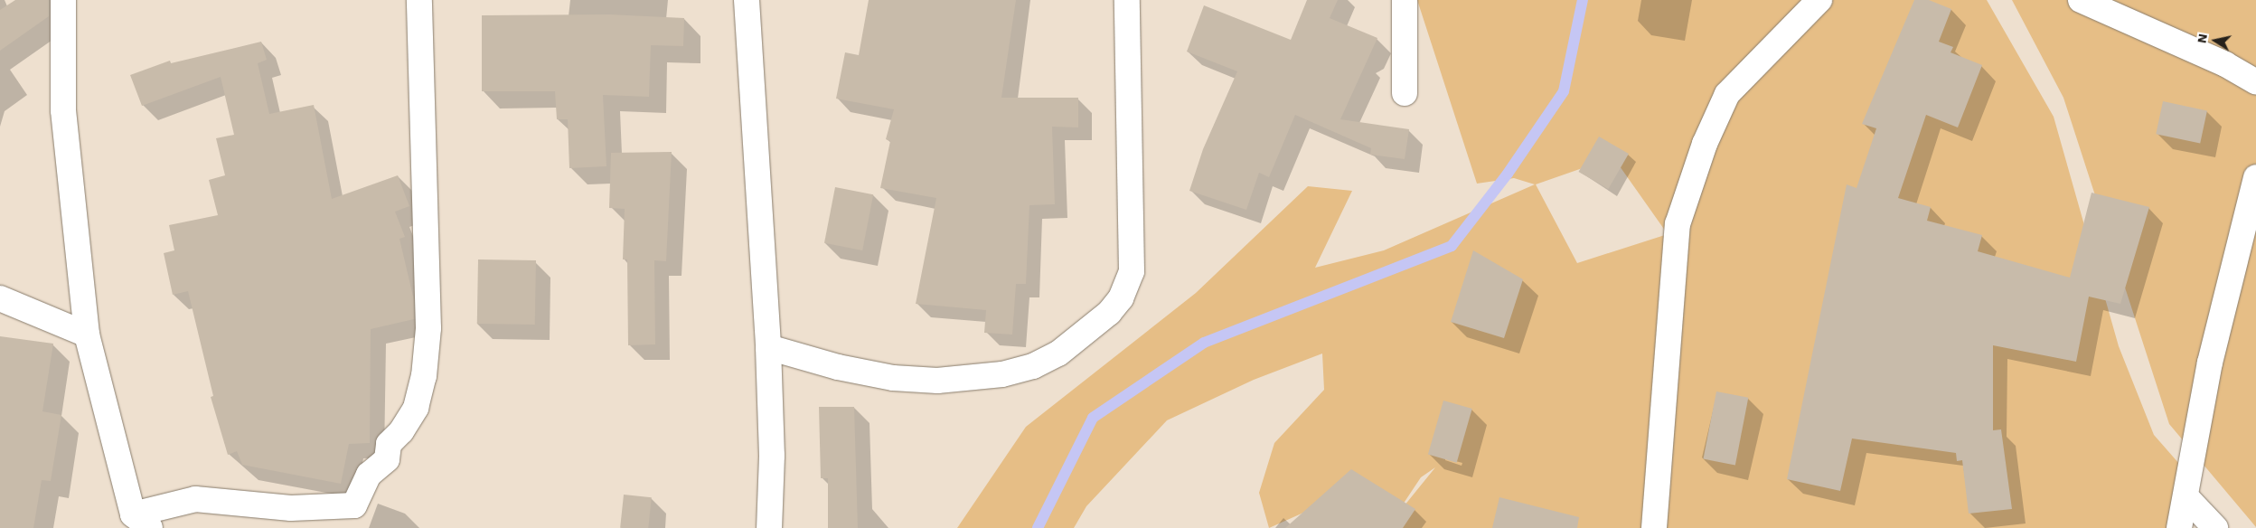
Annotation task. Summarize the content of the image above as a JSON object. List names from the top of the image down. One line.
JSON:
{"north":"left"}
